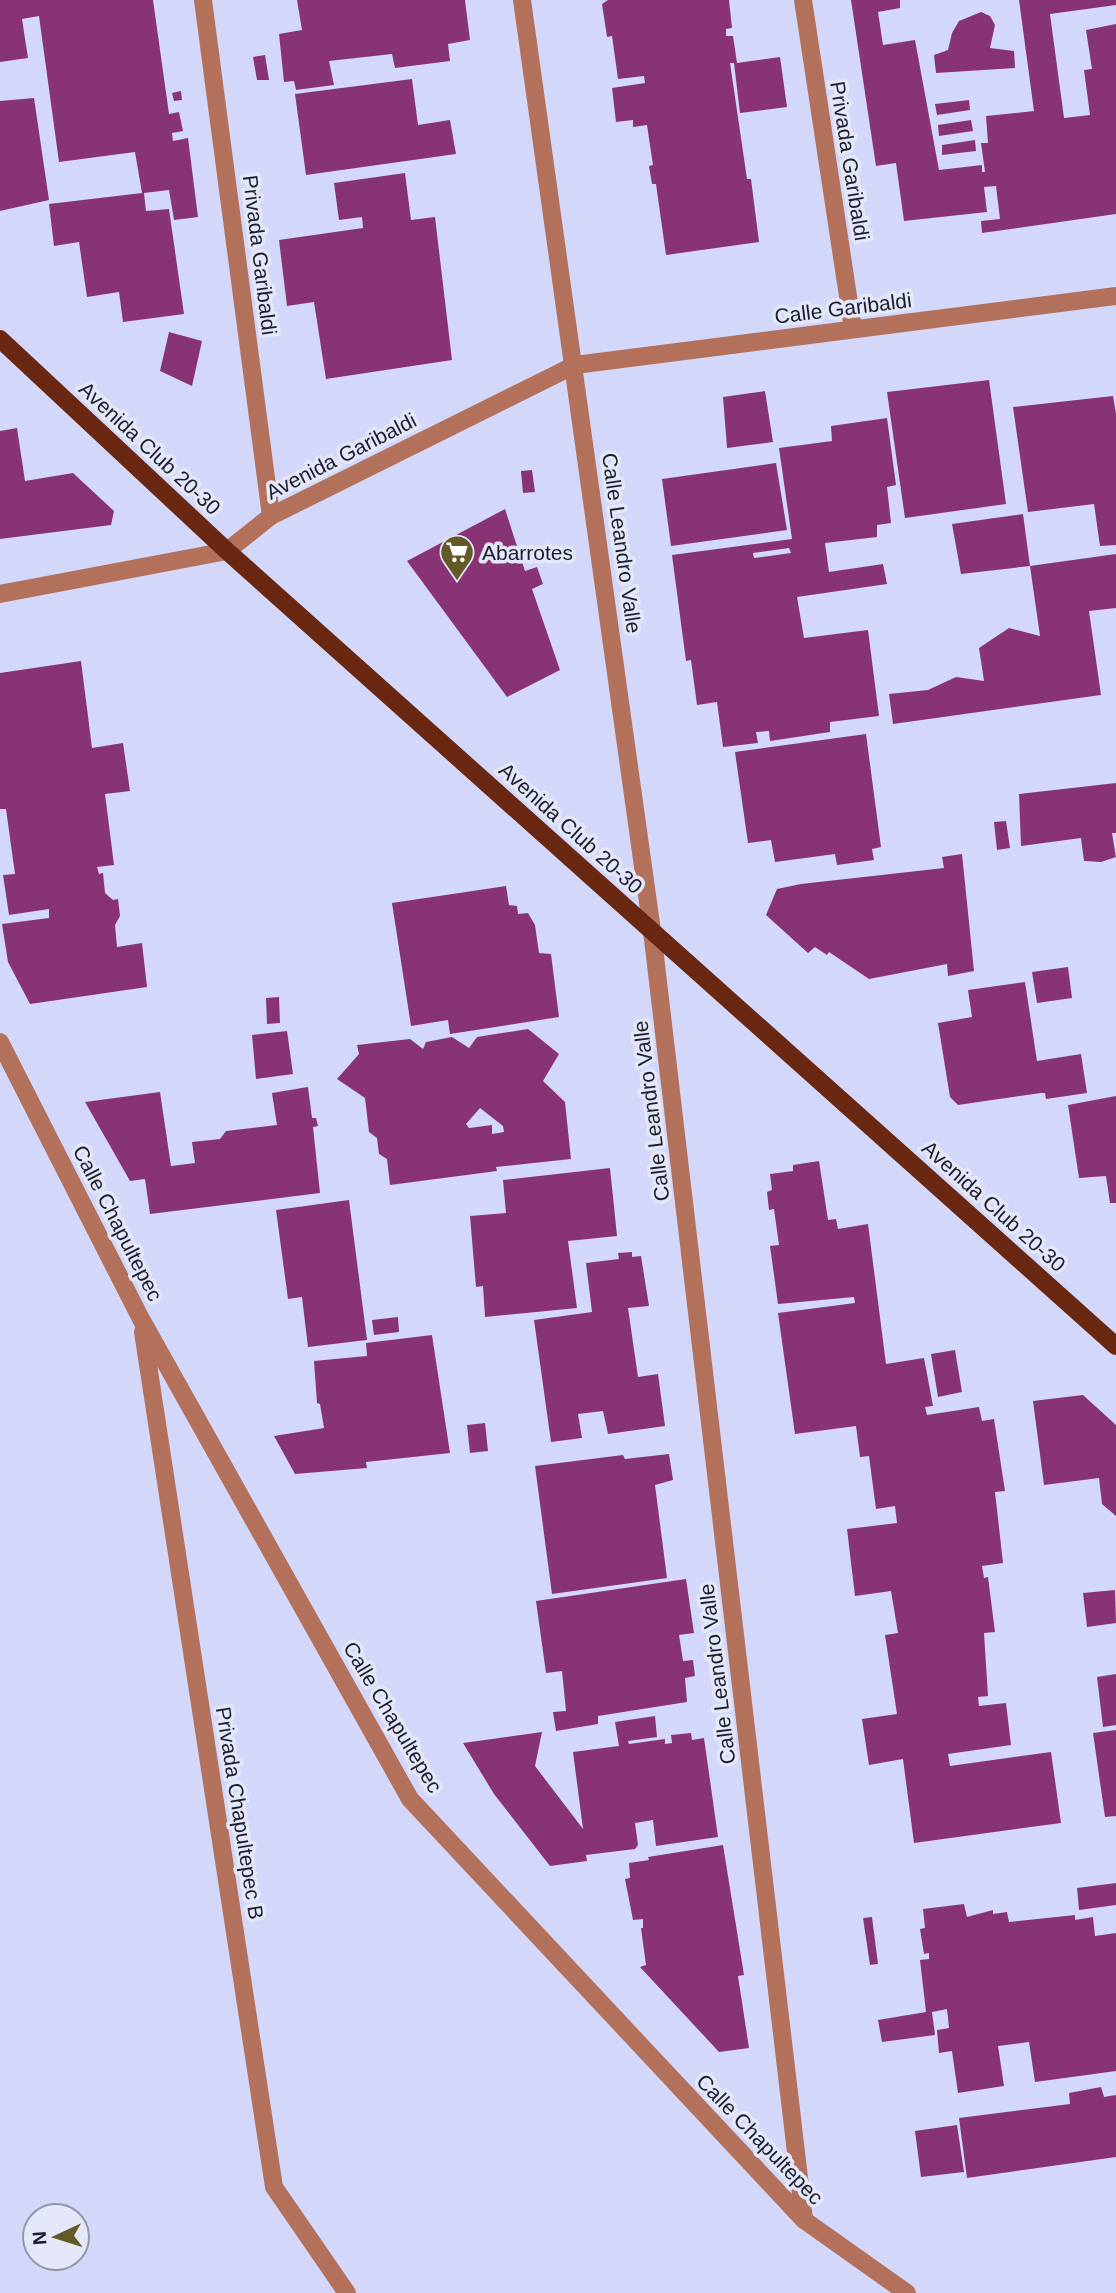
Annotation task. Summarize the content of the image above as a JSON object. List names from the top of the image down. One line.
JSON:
{"streets":{"main road":["Avenida Club 20-30"],"street":["Privada Garibaldi","Calle Garibaldi","Avenida Garibaldi","Calle Leandro Valle","Calle Chapultepec","Privada Chapultepec B"]},"crossings":[["Privada Garibaldi","Calle Garibaldi"],["Privada Garibaldi","Avenida Garibaldi"],["Calle Garibaldi","Avenida Garibaldi"],["Calle Garibaldi","Calle Leandro Valle"],["Avenida Club 20-30","Avenida Garibaldi"],["Avenida Club 20-30","Calle Leandro Valle"],["Avenida Garibaldi","Calle Leandro Valle"],["Calle Leandro Valle","Calle Chapultepec"],["Calle Chapultepec","Privada Chapultepec B"]],"places":{"supermarket":["Abarrotes"]},"north":"left"}
